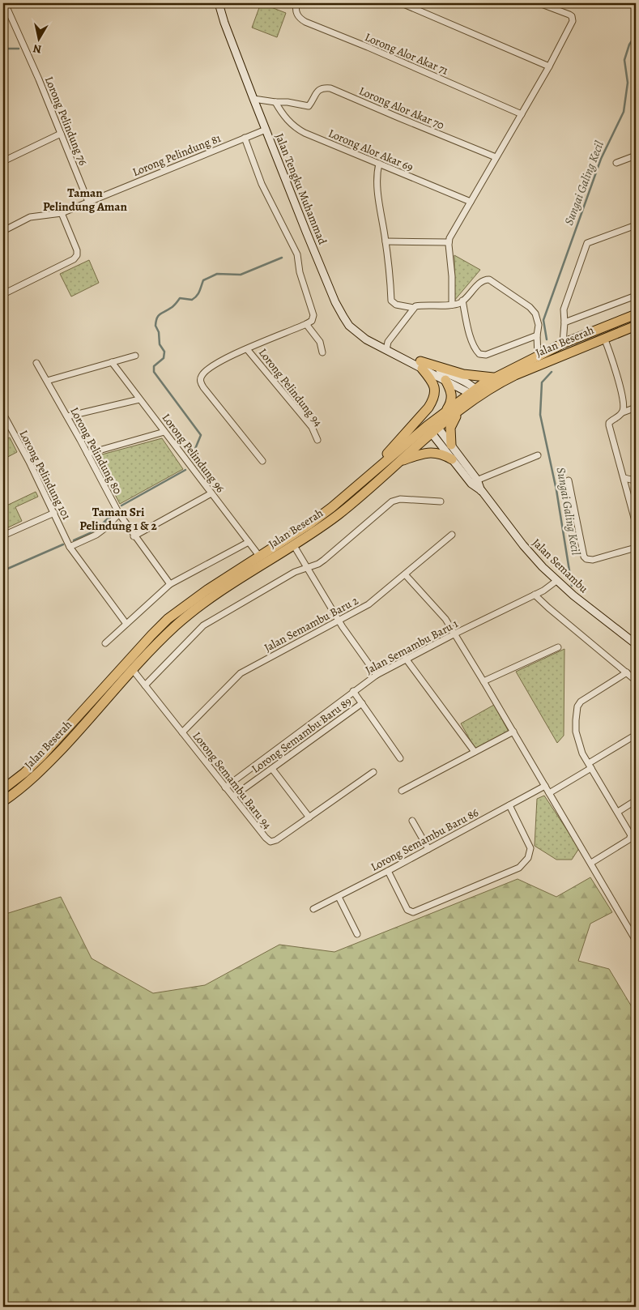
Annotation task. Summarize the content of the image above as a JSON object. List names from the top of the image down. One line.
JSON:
{"streets":{"highway":["Jalan Beserah"],"main road":["Jalan Tengku Muhammad","Jalan Semambu"],"street":["Lorong Alor Akar 71","Lorong Alor Akar 70","Lorong Pelindung 76","Lorong Alor Akar 69","Lorong Pelindung 81","Lorong Pelindung 94","Lorong Pelindung 80","Lorong Pelindung 96","Lorong Pelindung 101","Jalan Semambu Baru 2","Jalan Semambu Baru 1","Lorong Semambu Baru 89","Lorong Semambu Baru 94","Lorong Semambu Baru 86"]},"crossings":[["Lorong Alor Akar 70","Lorong Alor Akar 69"],["Lorong Pelindung 76","Lorong Pelindung 81"],["Lorong Pelindung 81","Jalan Tengku Muhammad"],["Jalan Tengku Muhammad","Jalan Beserah"],["Jalan Beserah","Lorong Pelindung 96"],["Jalan Beserah","Jalan Semambu"],["Jalan Beserah","Lorong Semambu Baru 94"],["Jalan Semambu","Jalan Semambu Baru 1"],["Jalan Semambu Baru 2","Lorong Semambu Baru 94"],["Jalan Semambu Baru 1","Lorong Semambu Baru 89"],["Jalan Semambu Baru 1","Lorong Semambu Baru 94"],["Lorong Semambu Baru 89","Lorong Semambu Baru 94"]],"districts":["Taman Pelindung Aman","Taman Sri Pelindung 1 & 2"],"water":["Sungai Galing Kecil"],"north":"bottom"}
